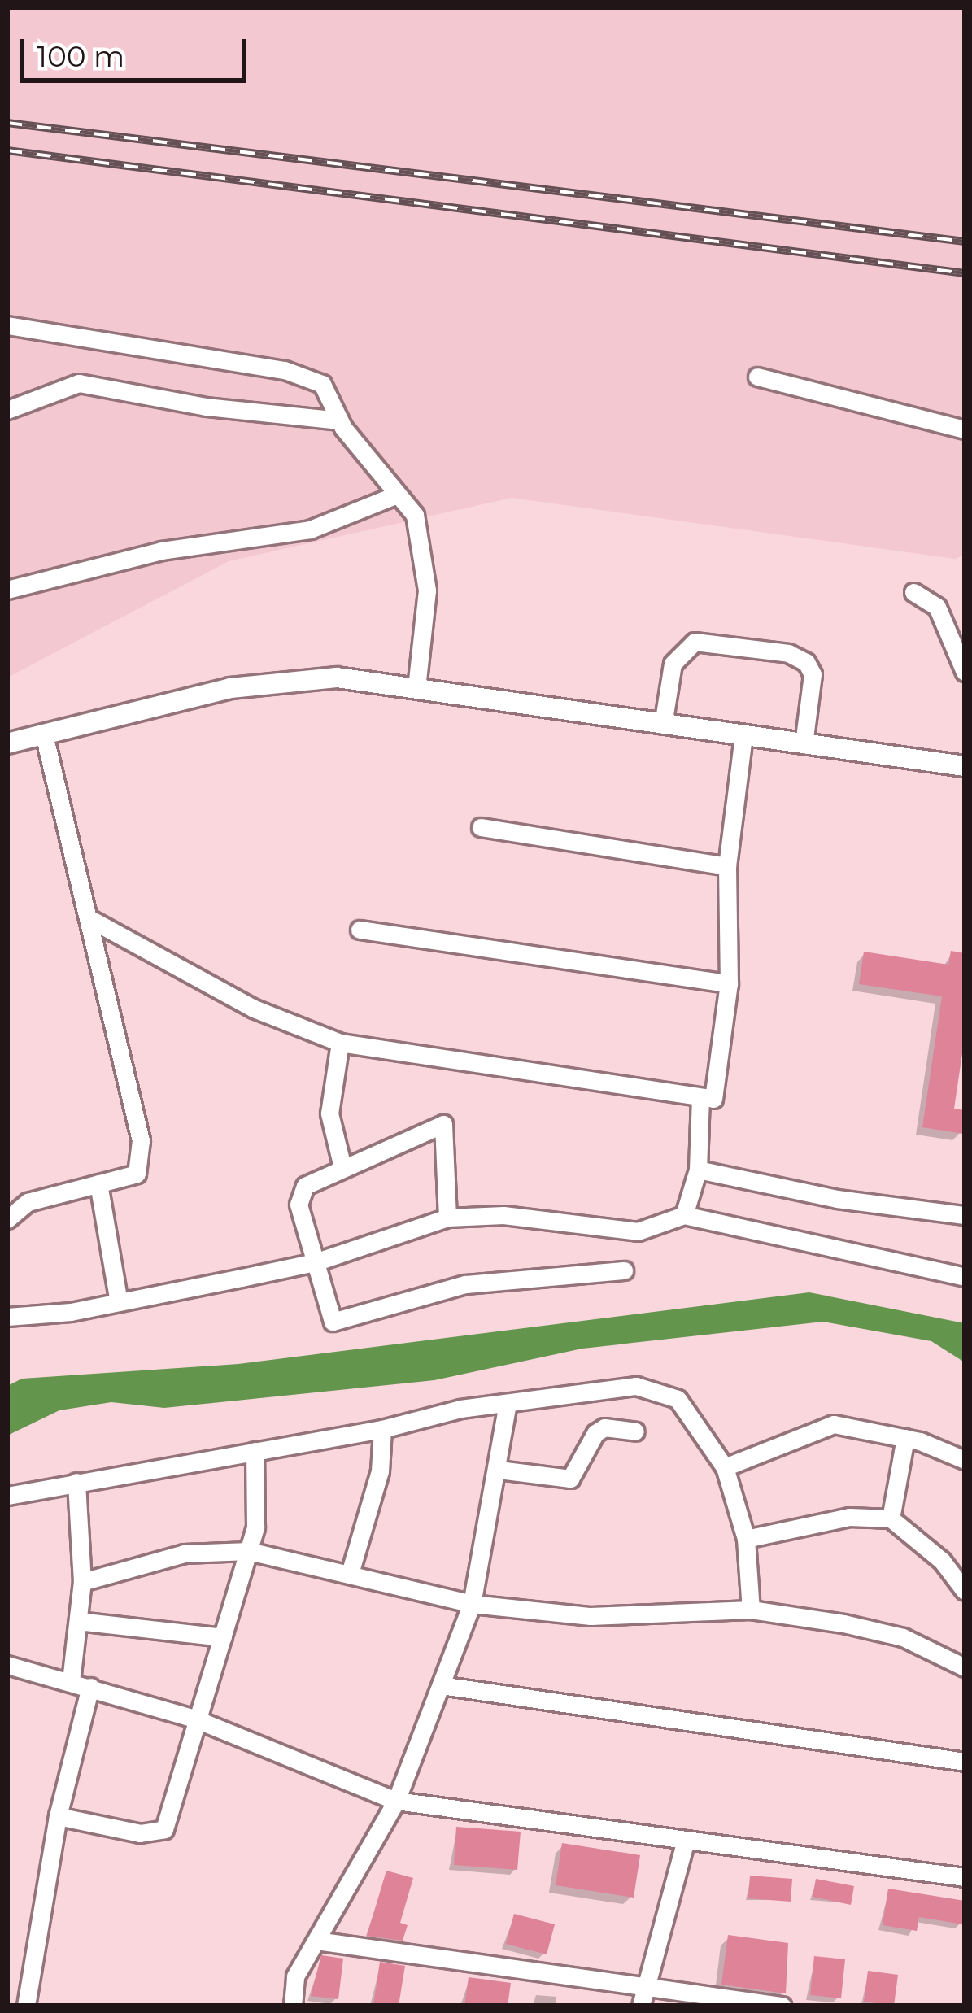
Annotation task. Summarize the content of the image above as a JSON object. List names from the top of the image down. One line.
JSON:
{"scale_bar":"100 m"}
